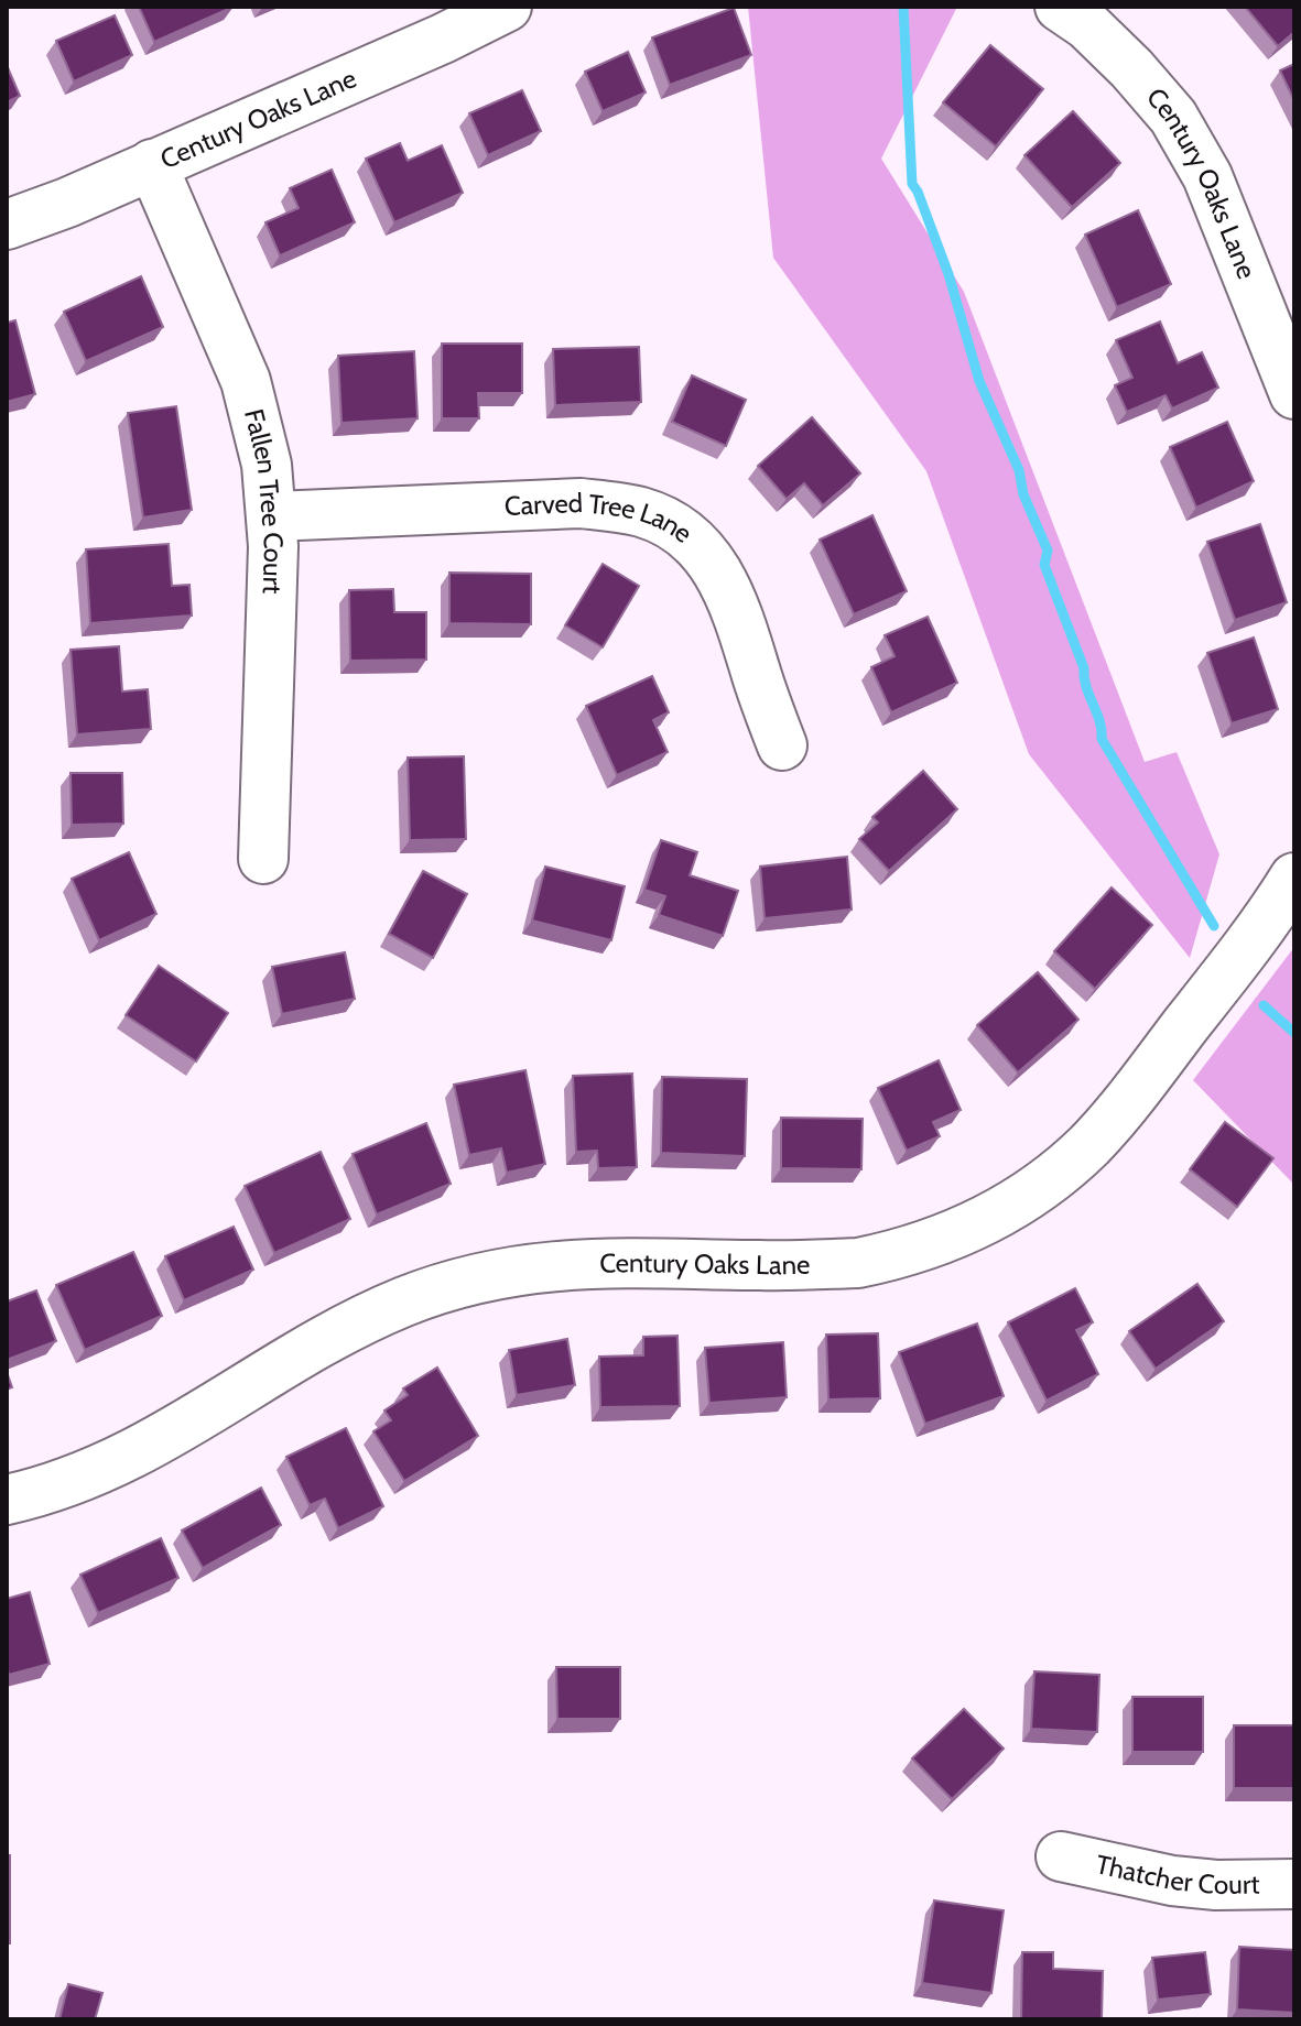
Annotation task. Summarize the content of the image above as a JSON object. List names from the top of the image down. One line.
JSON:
{"streets":{"street":["Century Oaks Lane","Fallen Tree Court","Carved Tree Lane","Thatcher Court"]},"crossings":[["Century Oaks Lane","Fallen Tree Court"],["Fallen Tree Court","Carved Tree Lane"]]}
